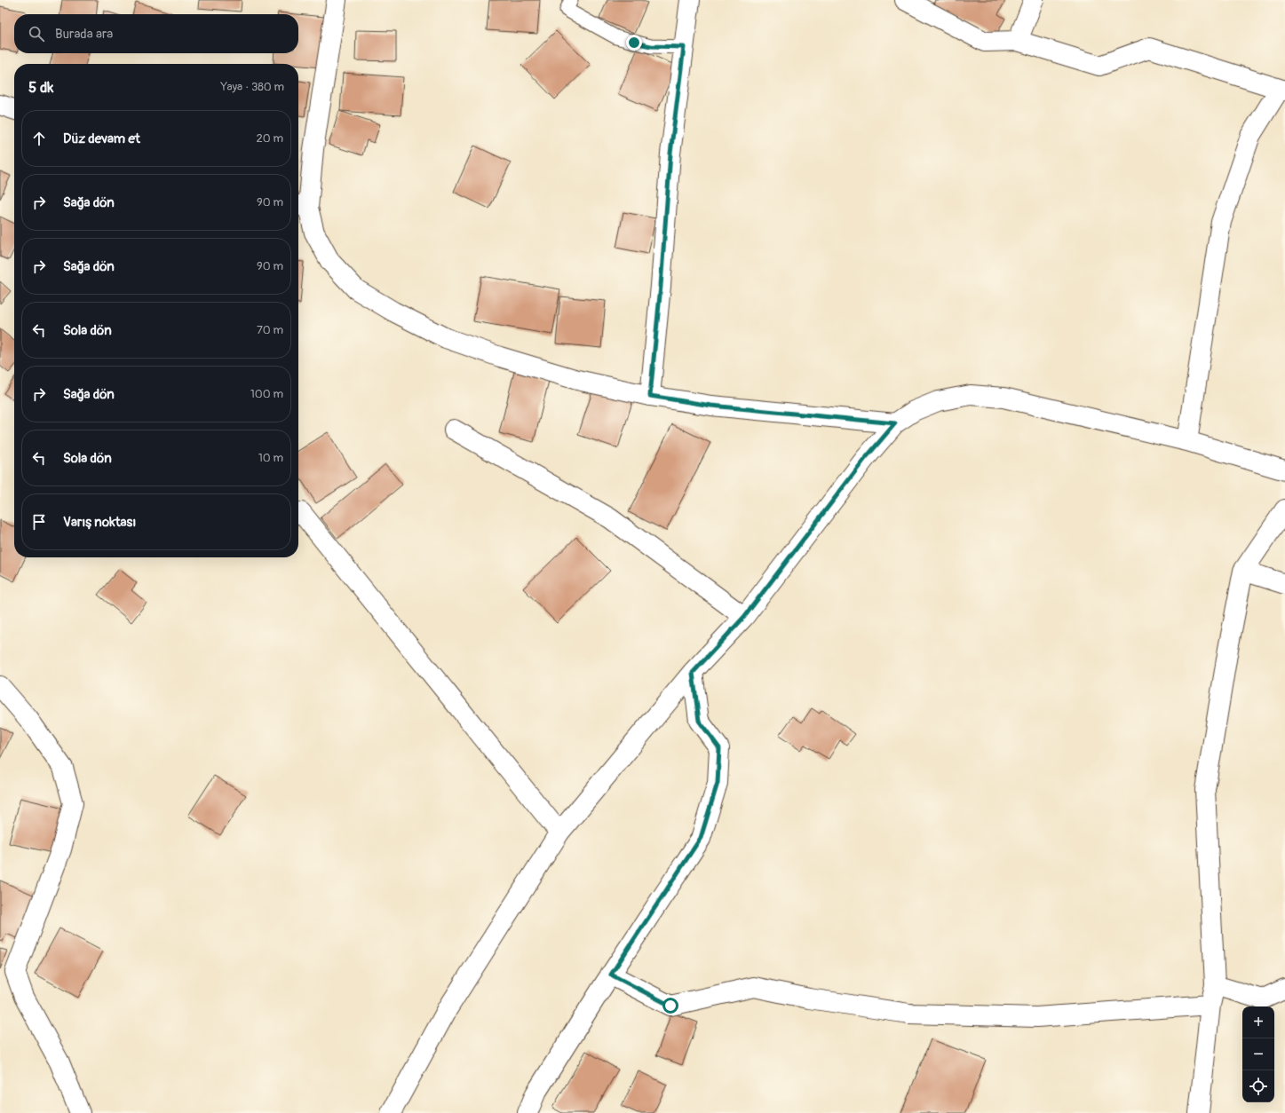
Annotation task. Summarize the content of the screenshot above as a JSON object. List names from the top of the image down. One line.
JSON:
{"page":{"search":"Burada ara","heading":["5 dk","Yaya · 380 m"],"list":[["Düz devam et","20 m"],["Sağa dön","90 m"],["Sağa dön","90 m"],["Sola dön","70 m"],["Sağa dön","100 m"],["Sola dön","10 m"],"Varış noktası"],"map_buttons":["+","−"]}}
